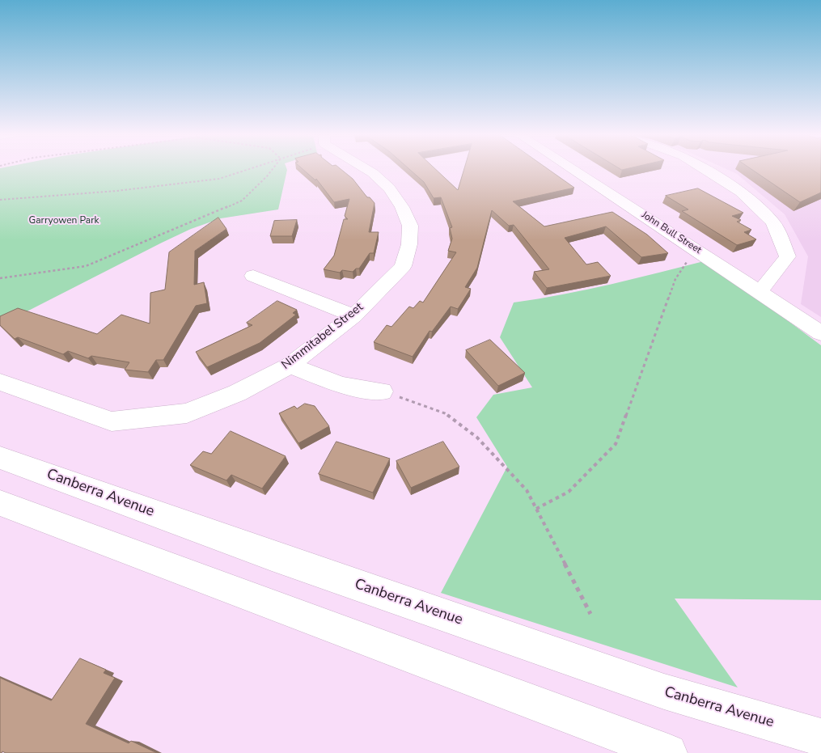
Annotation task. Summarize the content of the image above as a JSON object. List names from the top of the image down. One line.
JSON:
{"streets":{"main road":["John Bull Street","Nimmitabel Street","Canberra Avenue"]},"parks":["Garryowen Park"]}
